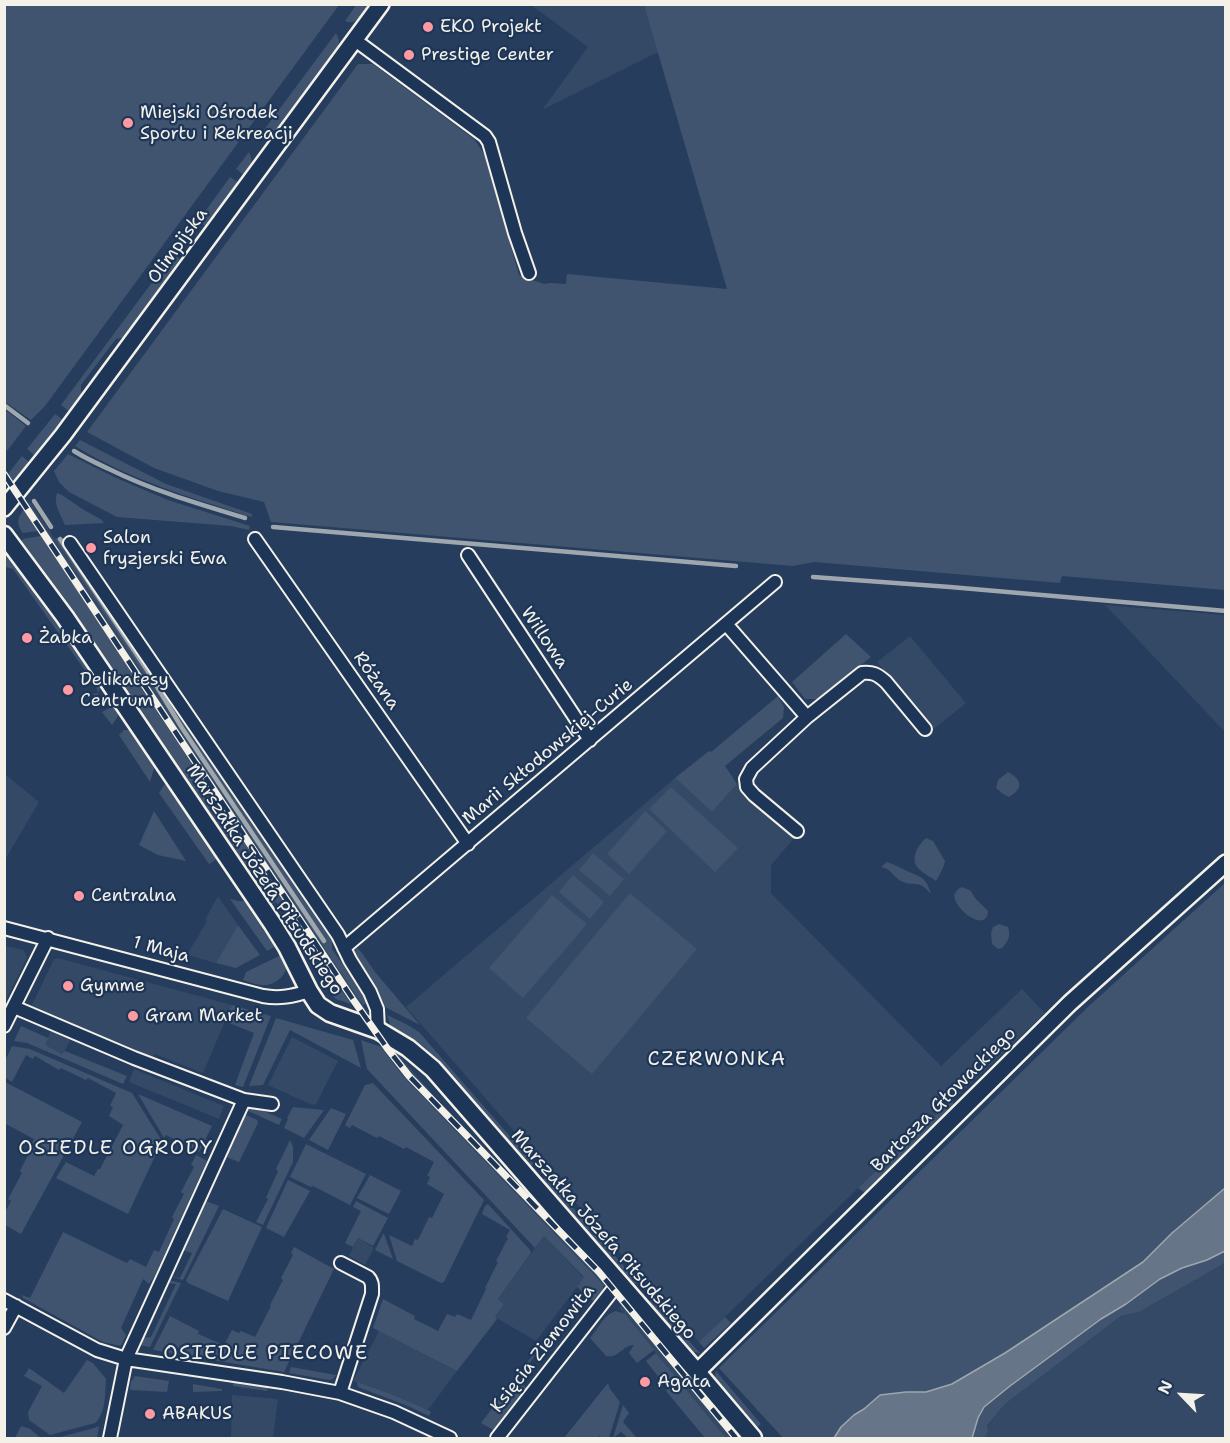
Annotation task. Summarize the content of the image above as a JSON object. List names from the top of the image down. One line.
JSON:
{"streets":{"main road":["Marszałka Józefa Piłsudskiego"],"street":["Olimpijska","Willowa","Różana","Marii Skłodowskiej-Curie","1 Maja","Bartosza Głowackiego","Księcia Ziemowita"]},"crossings":[["Willowa","Marii Skłodowskiej-Curie"],["Różana","Marii Skłodowskiej-Curie"],["Marszałka Józefa Piłsudskiego","1 Maja"],["Marszałka Józefa Piłsudskiego","Bartosza Głowackiego"],["Marszałka Józefa Piłsudskiego","Księcia Ziemowita"]],"districts":["CZERWONKA","OSIEDLE OGRODY","OSIEDLE PIECOWE"],"places":["EKO Projekt","Prestige Center","Miejski Ośrodek Sportu i Rekreacji","Salon fryzjerski Ewa","Żabka","Delikatesy Centrum","Centralna","Gymme","Gram Market","Agata","ABAKUS"],"north":"top left"}
